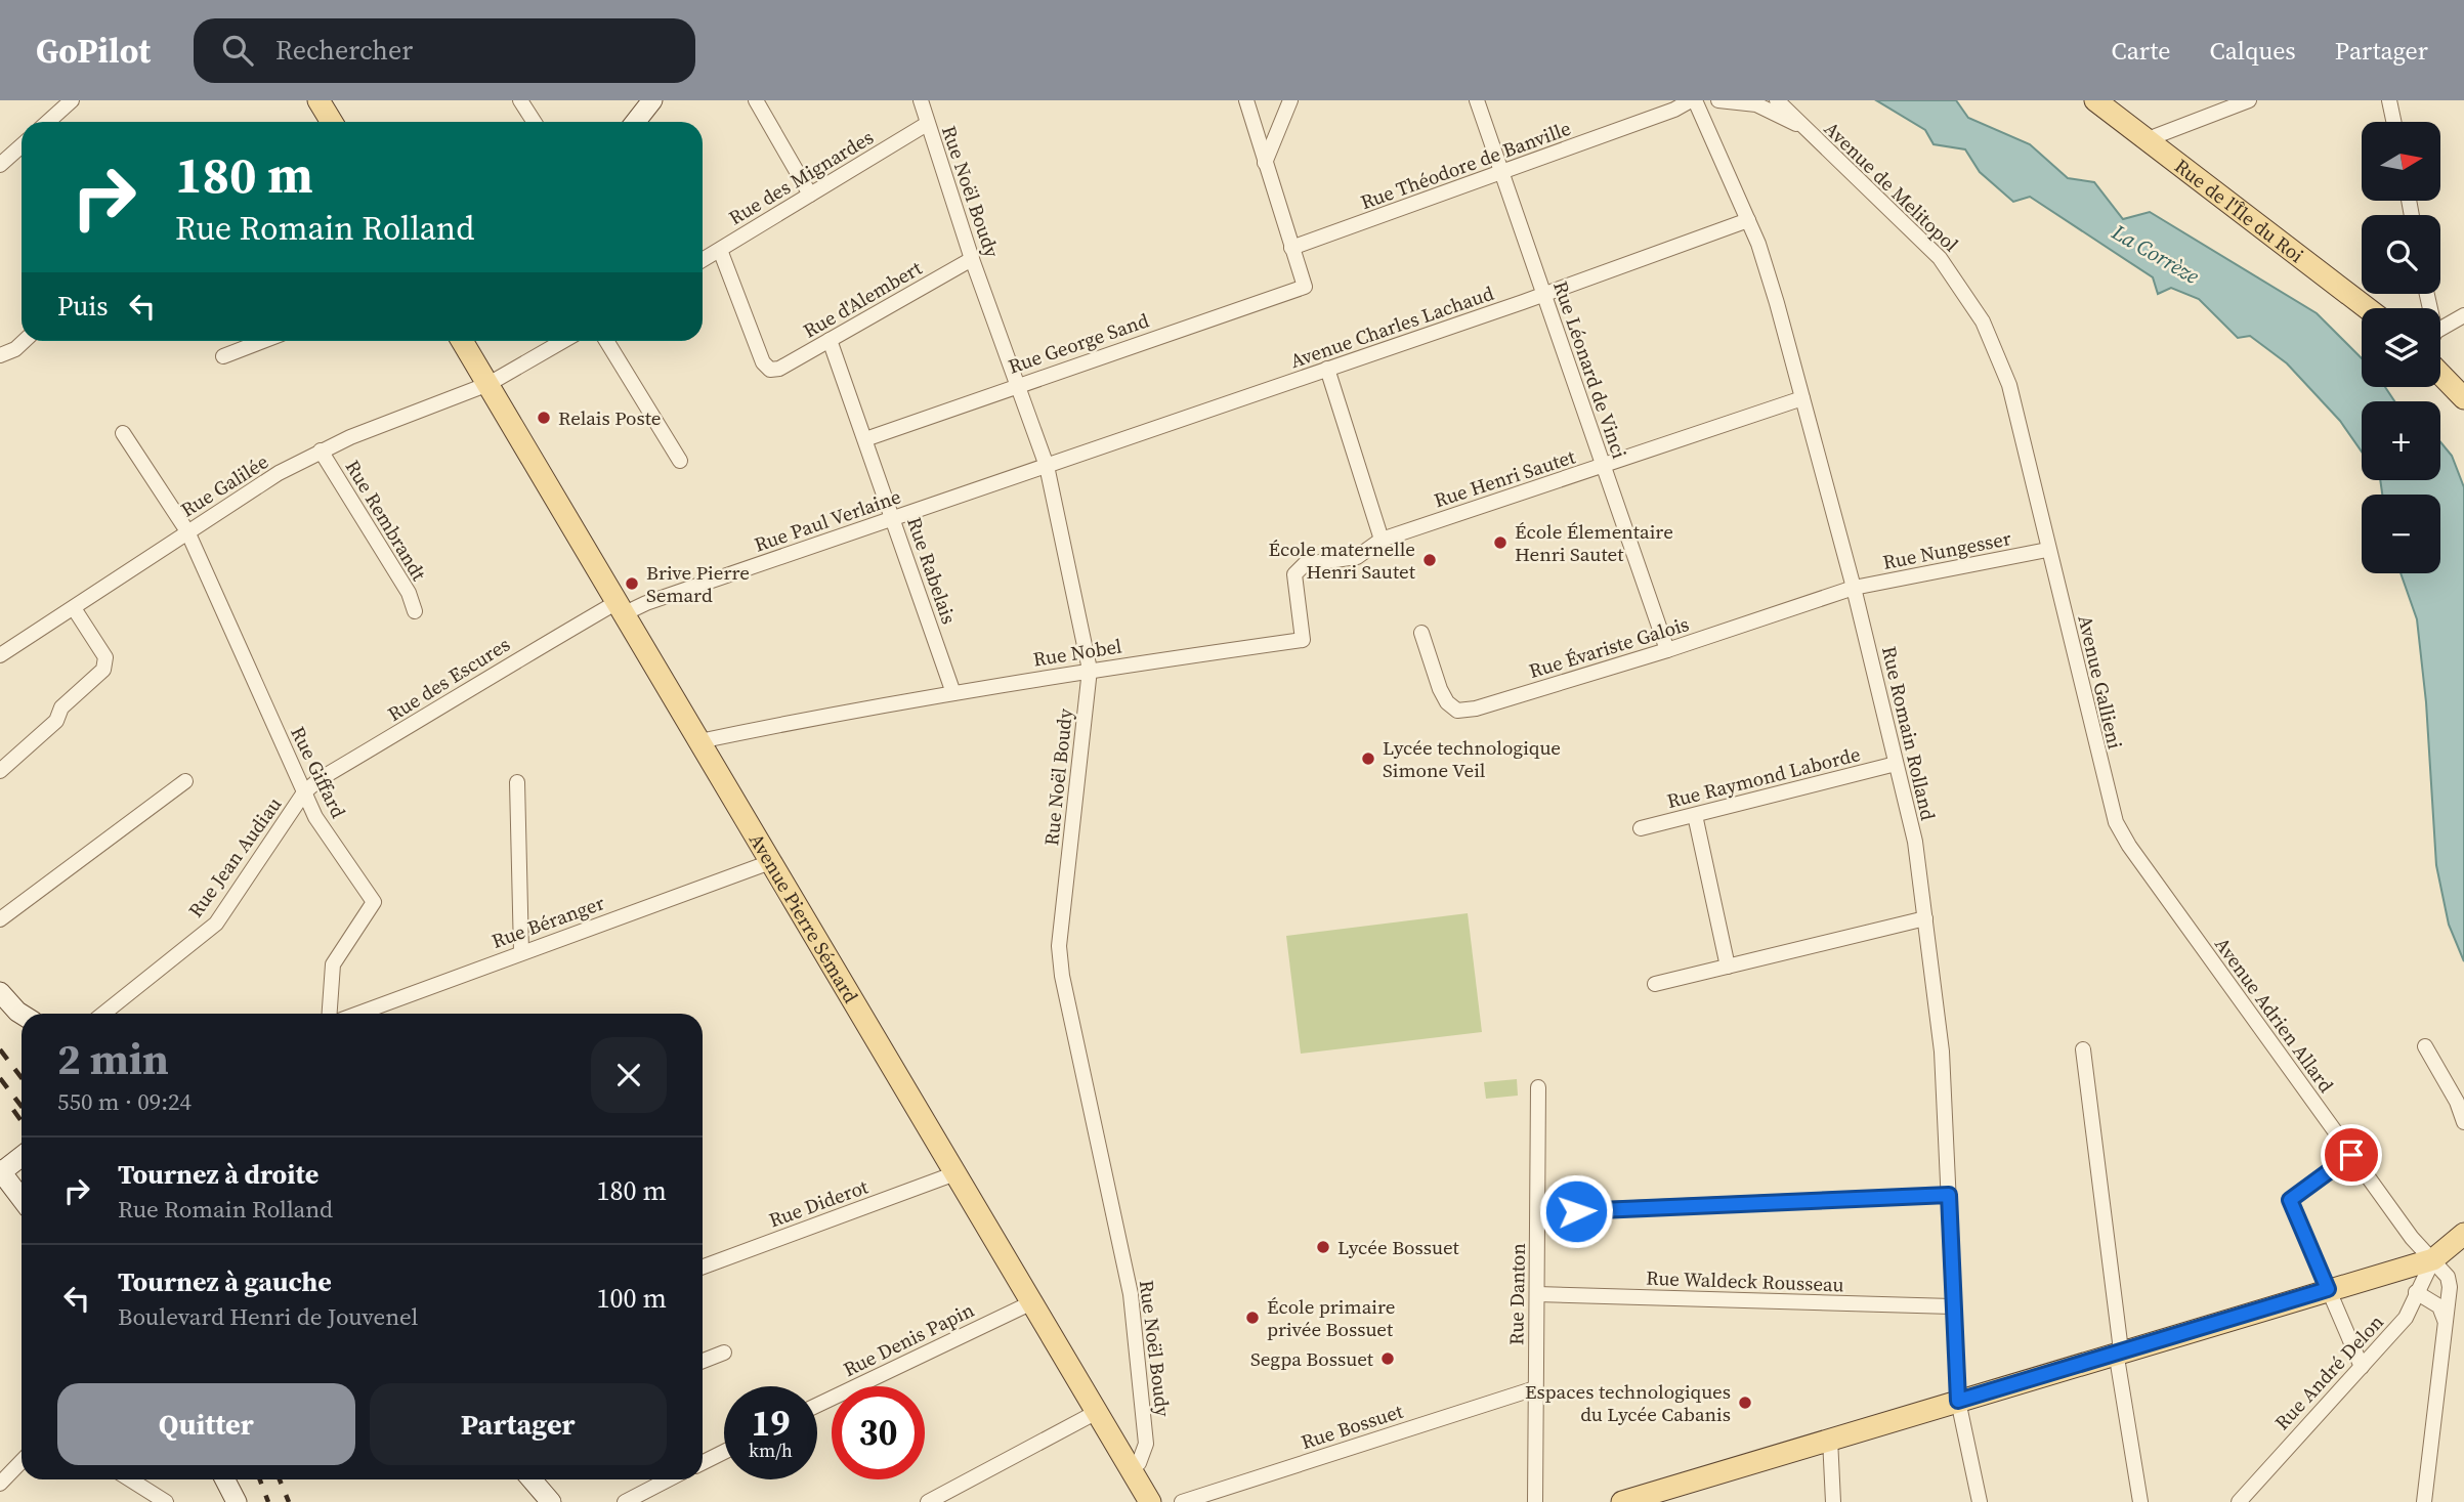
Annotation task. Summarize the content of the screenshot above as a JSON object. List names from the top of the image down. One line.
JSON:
{"streets":{"main road":["Rue de l'Île du Roi","Avenue Pierre Sémard"],"street":["Rue Théodore de Banville","Rue des Mignardes","Avenue de Melitopol","Rue Noël Boudy","Rue d'Alembert","Avenue Charles Lachaud","Rue George Sand","Rue Léonard de Vinci","Rue Henri Sautet","Rue Galilée","Rue Rembrandt","Rue Paul Verlaine","Rue Nungesser","Rue Rabelais","Rue Évariste Galois","Rue Nobel","Rue des Escures","Avenue Gallieni","Rue Romain Rolland","Rue Giffard","Rue Raymond Laborde","Rue Jean Audiau","Rue Béranger","Avenue Adrien Allard","Rue Diderot","Rue Waldeck Rousseau","Rue Danton","Rue Denis Papin","Rue André Delon","Rue Bossuet"]},"crossings":[["Rue Théodore de Banville","Rue George Sand"],["Rue Théodore de Banville","Rue Léonard de Vinci"],["Rue Théodore de Banville","Rue Romain Rolland"],["Rue des Mignardes","Rue Noël Boudy"],["Rue des Mignardes","Rue d'Alembert"],["Avenue de Melitopol","Rue Nungesser"],["Avenue de Melitopol","Avenue Gallieni"],["Rue Noël Boudy","Rue d'Alembert"],["Rue Noël Boudy","Avenue Charles Lachaud"],["Rue Noël Boudy","Rue George Sand"],["Rue Noël Boudy","Rue Paul Verlaine"],["Rue Noël Boudy","Rue Nobel"],["Rue Noël Boudy","Avenue Pierre Sémard"],["Rue d'Alembert","Rue Rabelais"],["Avenue Charles Lachaud","Rue Léonard de Vinci"],["Avenue Charles Lachaud","Rue Paul Verlaine"],["Avenue Charles Lachaud","Rue Romain Rolland"],["Rue George Sand","Rue Rabelais"],["Rue Léonard de Vinci","Rue Henri Sautet"],["Rue Léonard de Vinci","Rue Évariste Galois"],["Rue Henri Sautet","Rue Nobel"],["Rue Henri Sautet","Rue Romain Rolland"],["Rue Galilée","Rue Rembrandt"],["Rue Galilée","Rue Giffard"],["Rue Galilée","Avenue Pierre Sémard"],["Rue Paul Verlaine","Rue Rabelais"],["Rue Paul Verlaine","Rue des Escures"],["Rue Paul Verlaine","Avenue Pierre Sémard"],["Rue Nungesser","Rue Évariste Galois"],["Rue Nungesser","Avenue Gallieni"],["Rue Nungesser","Rue Romain Rolland"],["Rue Rabelais","Rue Nobel"],["Rue Évariste Galois","Rue Romain Rolland"],["Rue Nobel","Avenue Pierre Sémard"],["Rue des Escures","Rue Giffard"],["Rue des Escures","Rue Jean Audiau"],["Rue des Escures","Avenue Pierre Sémard"],["Avenue Gallieni","Avenue Adrien Allard"],["Rue Romain Rolland","Rue Raymond Laborde"],["Rue Romain Rolland","Rue Waldeck Rousseau"],["Rue Giffard","Rue Jean Audiau"],["Avenue Pierre Sémard","Rue Béranger"],["Avenue Pierre Sémard","Rue Diderot"],["Avenue Pierre Sémard","Rue Denis Papin"],["Avenue Adrien Allard","Rue André Delon"],["Rue Waldeck Rousseau","Rue Danton"],["Rue Danton","Rue Bossuet"]],"water":["La Corrèze"],"places":["Relais Poste","École Élementaire Henri Sautet","École maternelle Henri Sautet","Brive Pierre Semard","Lycée technologique Simone Veil","Lycée Bossuet","École primaire privée Bossuet","Segpa Bossuet","Espaces technologiques du Lycée Cabanis"],"north":"right","page":{"header":"GoPilot","search":"Rechercher","nav":["Carte","Calques","Partager"],"map_buttons":["+","−"],"turn":["180 m","Rue Romain Rolland"],"then":"Puis","heading":["2 min","550 m · 09:24"],"list":[{"name":"Tournez à droite","note":"Rue Romain Rolland","value":"180 m"},{"name":"Tournez à gauche","note":"Boulevard Henri de Jouvenel","value":"100 m"}],"buttons":["Quitter","Partager"],"speed":"19 km/h","limit":"30"}}
